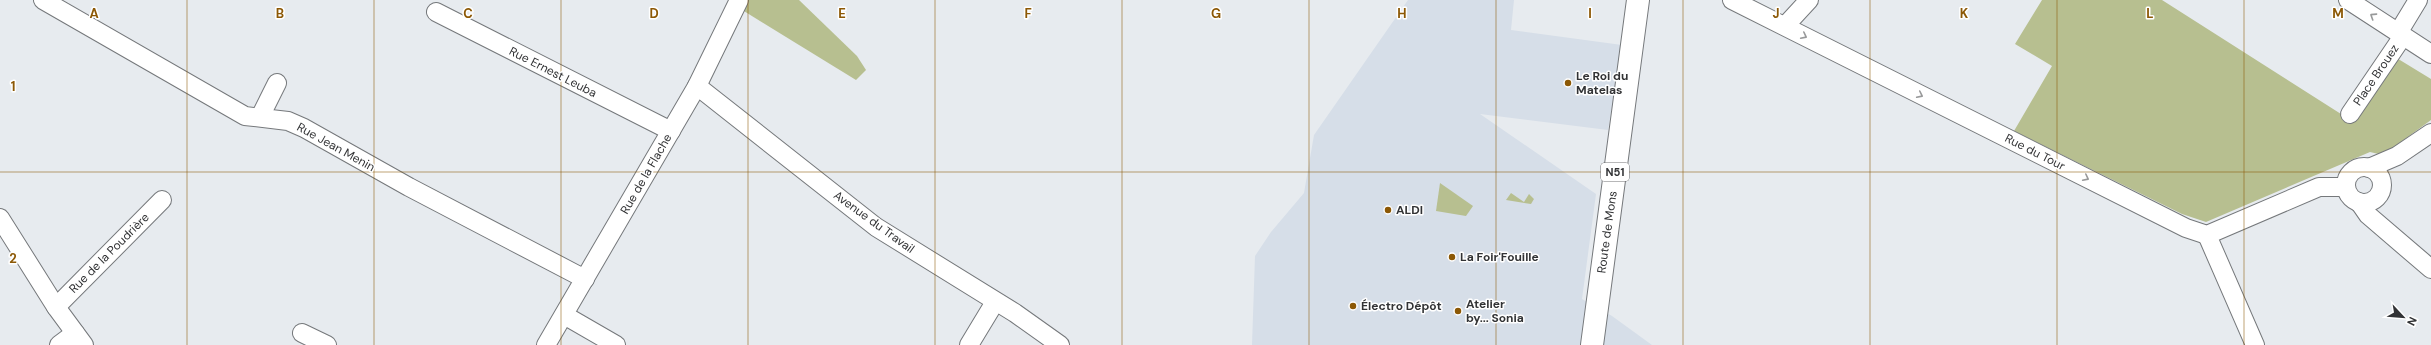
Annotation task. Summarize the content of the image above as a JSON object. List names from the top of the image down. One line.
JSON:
{"streets":{"main road":["N51","Route de Mons"],"street":["Rue Ernest Leuba","Place Brouez","Rue Jean Menin","Rue du Tour","Rue de la Flache","Avenue du Travail","Rue de la Poudrière"]},"crossings":[["Rue Ernest Leuba","Rue de la Flache"],["Rue Jean Menin","Rue de la Flache"],["Rue de la Flache","Avenue du Travail"]],"one_way":["Rue du Tour"],"places":["Le Roi du Matelas","ALDI","La Foir'Fouille","Électro Dépôt","Atelier by... Sonia"],"north":"bottom right","grid":{"columns":["A","B","C","D","E","F","G","H","I","J","K","L","M"],"rows":["1","2"]}}
